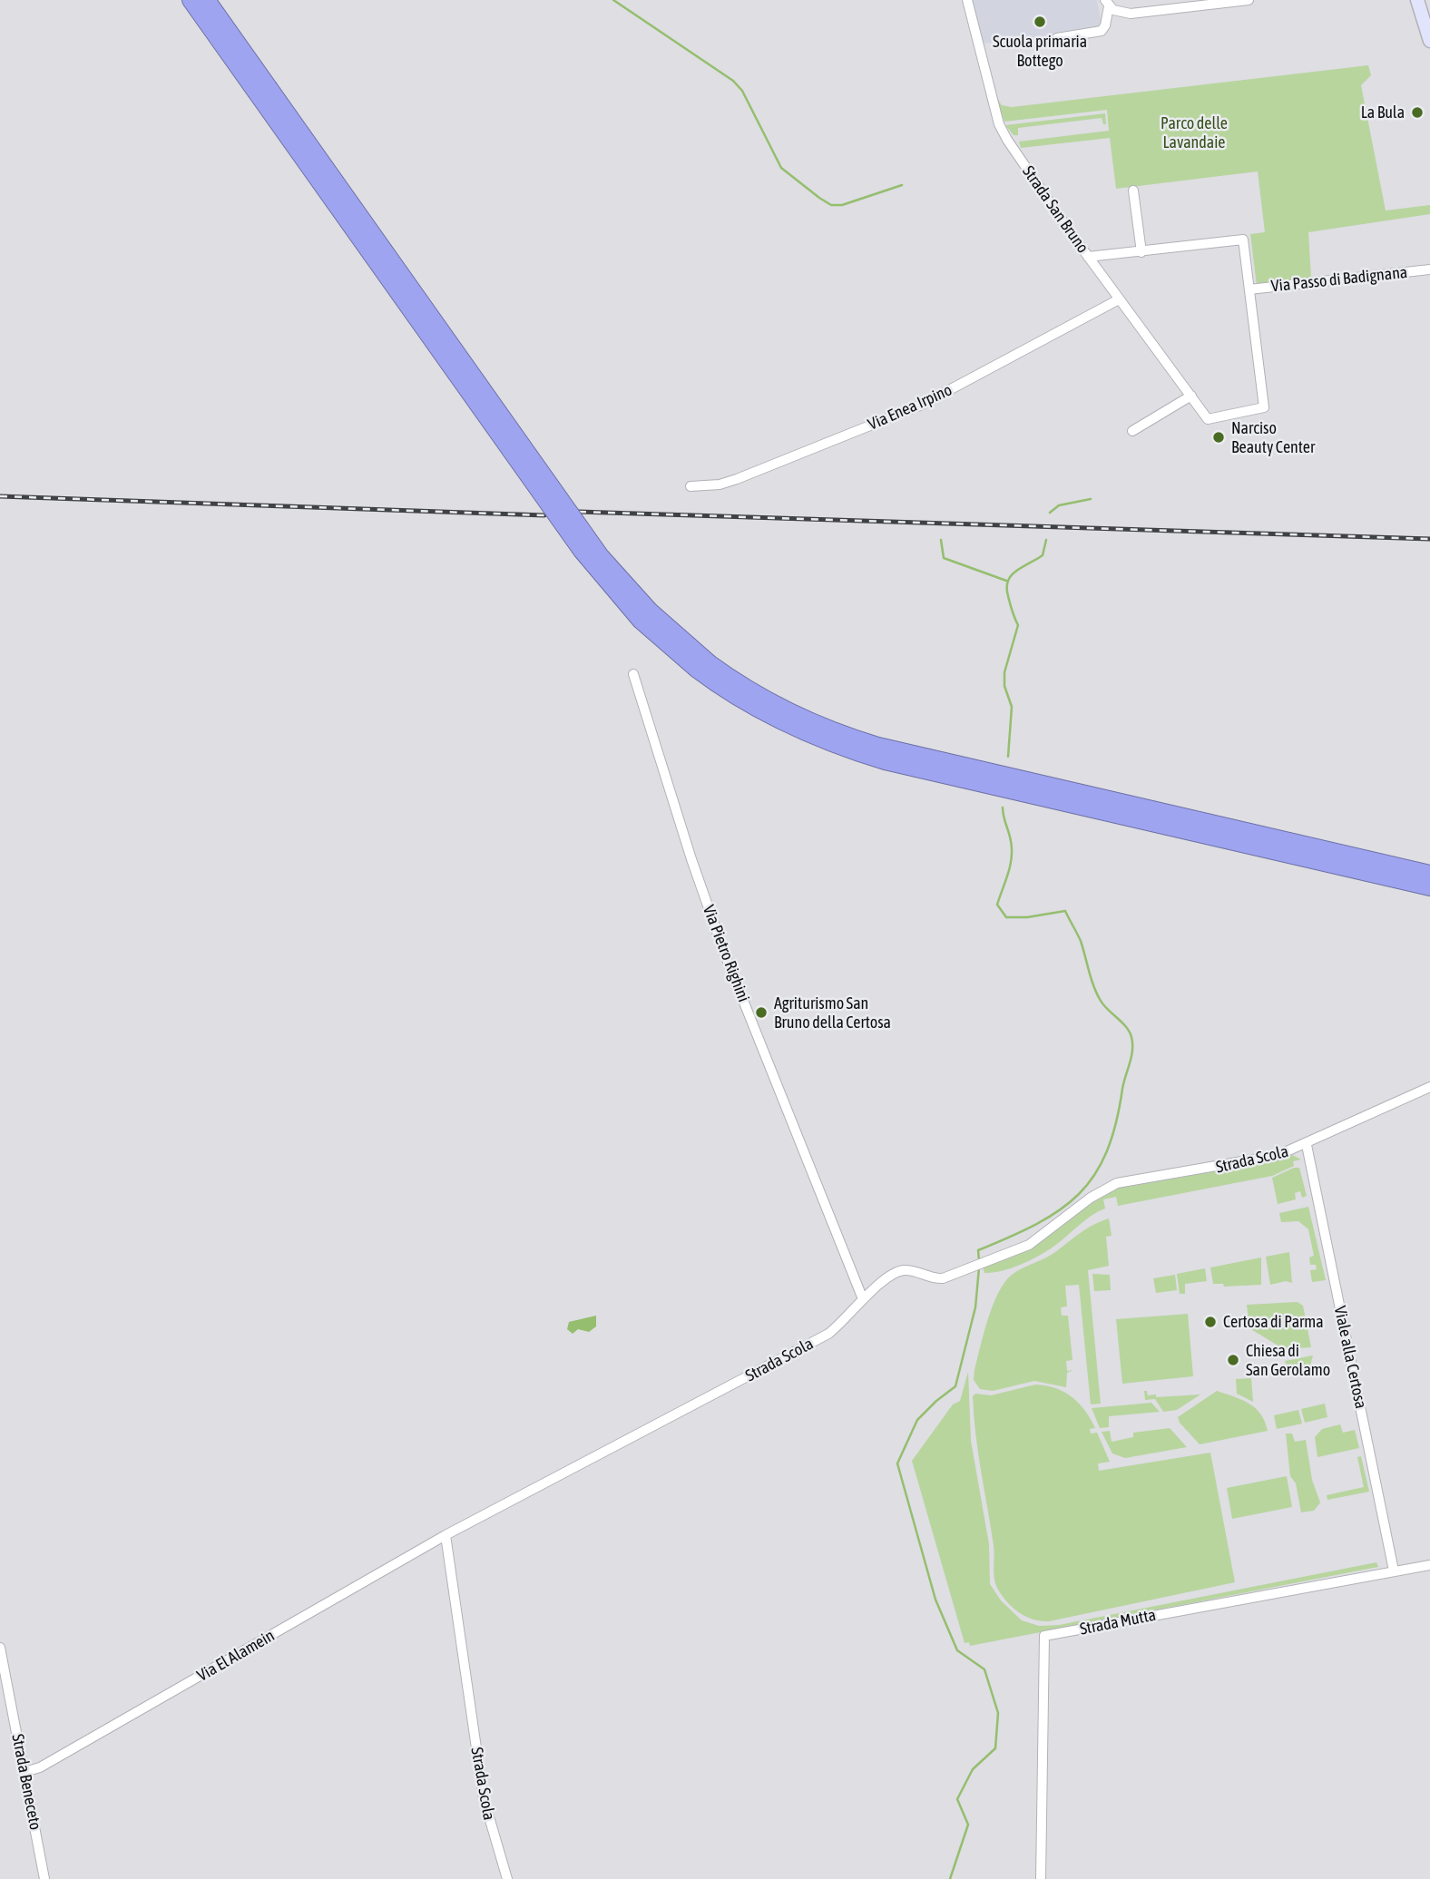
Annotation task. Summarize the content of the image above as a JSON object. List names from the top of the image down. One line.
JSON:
{"streets":{"street":["Strada San Bruno","Via Passo di Badignana","Via Enea Irpino","Via Pietro Righini","Strada Scola","Viale alla Certosa","Strada Mutta","Via El Alamein","Strada Beneceto"]},"crossings":[["Strada San Bruno","Via Passo di Badignana"],["Strada San Bruno","Via Enea Irpino"],["Via Pietro Righini","Strada Scola"],["Strada Scola","Viale alla Certosa"],["Strada Scola","Via El Alamein"],["Viale alla Certosa","Strada Mutta"],["Via El Alamein","Strada Beneceto"]],"parks":["Parco delle Lavandaie"],"places":["Scuola primaria Bottego","La Bula","Narciso Beauty Center","Agriturismo San Bruno della Certosa","Certosa di Parma","Chiesa di San Gerolamo"]}
